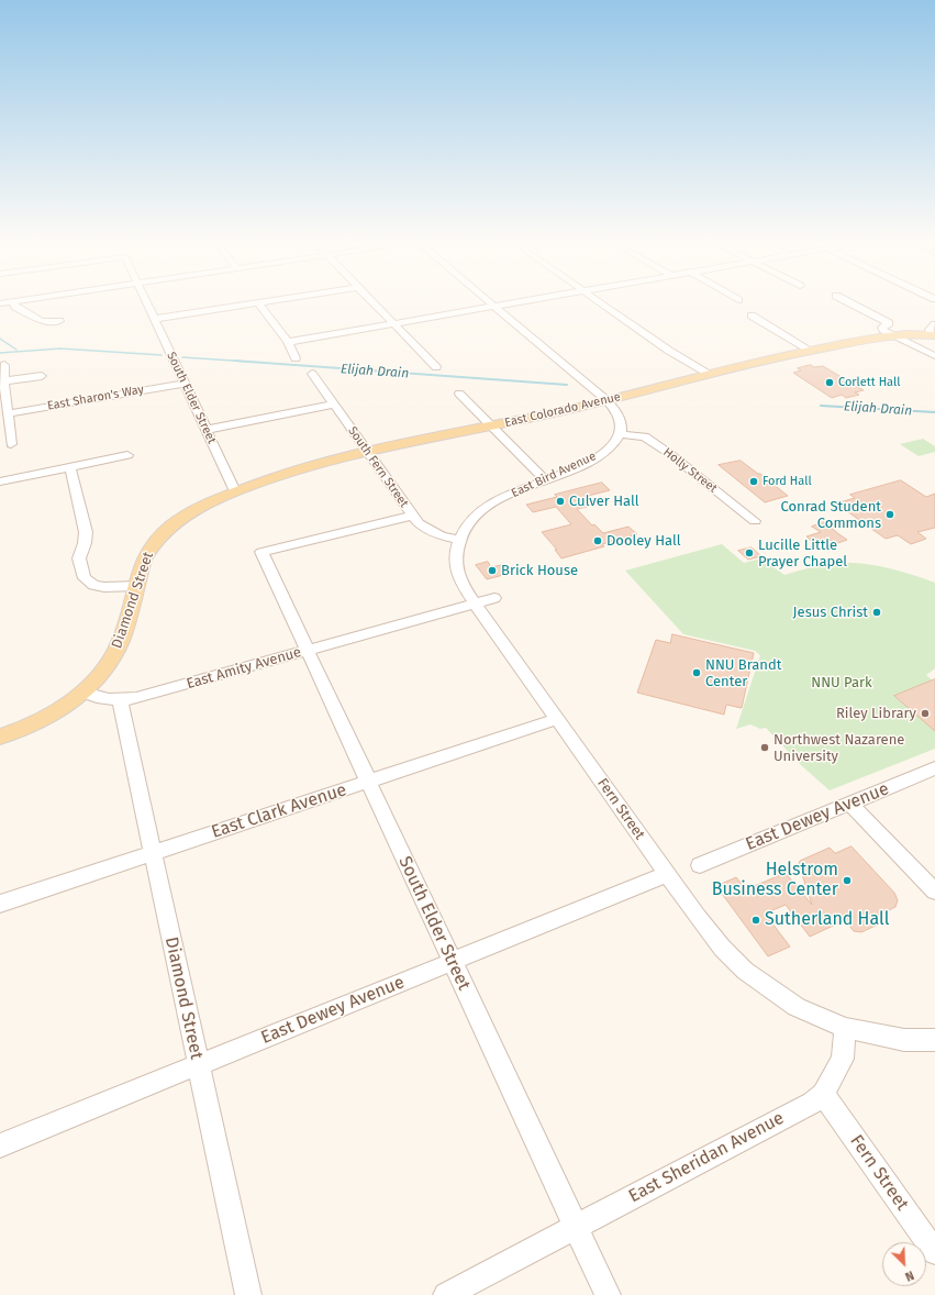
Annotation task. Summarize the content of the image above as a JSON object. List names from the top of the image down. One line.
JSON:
{"streets":{"main road":["East Colorado Avenue","Diamond Street"],"street":["East Sharon's Way","South Elder Street","South Fern Street","Holly Street","East Bird Avenue","East Amity Avenue","Fern Street","East Clark Avenue","East Dewey Avenue","East Sheridan Avenue"]},"crossings":[["East Sharon's Way","South Elder Street"],["South Elder Street","East Colorado Avenue"],["South Elder Street","South Fern Street"],["South Elder Street","Diamond Street"],["South Elder Street","East Amity Avenue"],["South Elder Street","East Clark Avenue"],["South Elder Street","East Dewey Avenue"],["South Elder Street","East Sheridan Avenue"],["East Colorado Avenue","South Fern Street"],["East Colorado Avenue","Diamond Street"],["South Fern Street","East Bird Avenue"],["South Fern Street","Fern Street"],["Holly Street","East Bird Avenue"],["East Bird Avenue","Fern Street"],["Diamond Street","East Amity Avenue"],["Diamond Street","East Clark Avenue"],["Diamond Street","East Dewey Avenue"],["East Amity Avenue","Fern Street"],["Fern Street","East Clark Avenue"],["Fern Street","East Dewey Avenue"],["Fern Street","East Sheridan Avenue"]],"water":["Elijah Drain"],"parks":["NNU Park"],"places":["Corlett Hall","Ford Hall","Culver Hall","Conrad Student Commons","Dooley Hall","Lucille Little Prayer Chapel","Brick House","Jesus Christ","NNU Brandt Center","Riley Library","Northwest Nazarene University","Helstrom Business Center","Sutherland Hall"],"north":"bottom right"}
